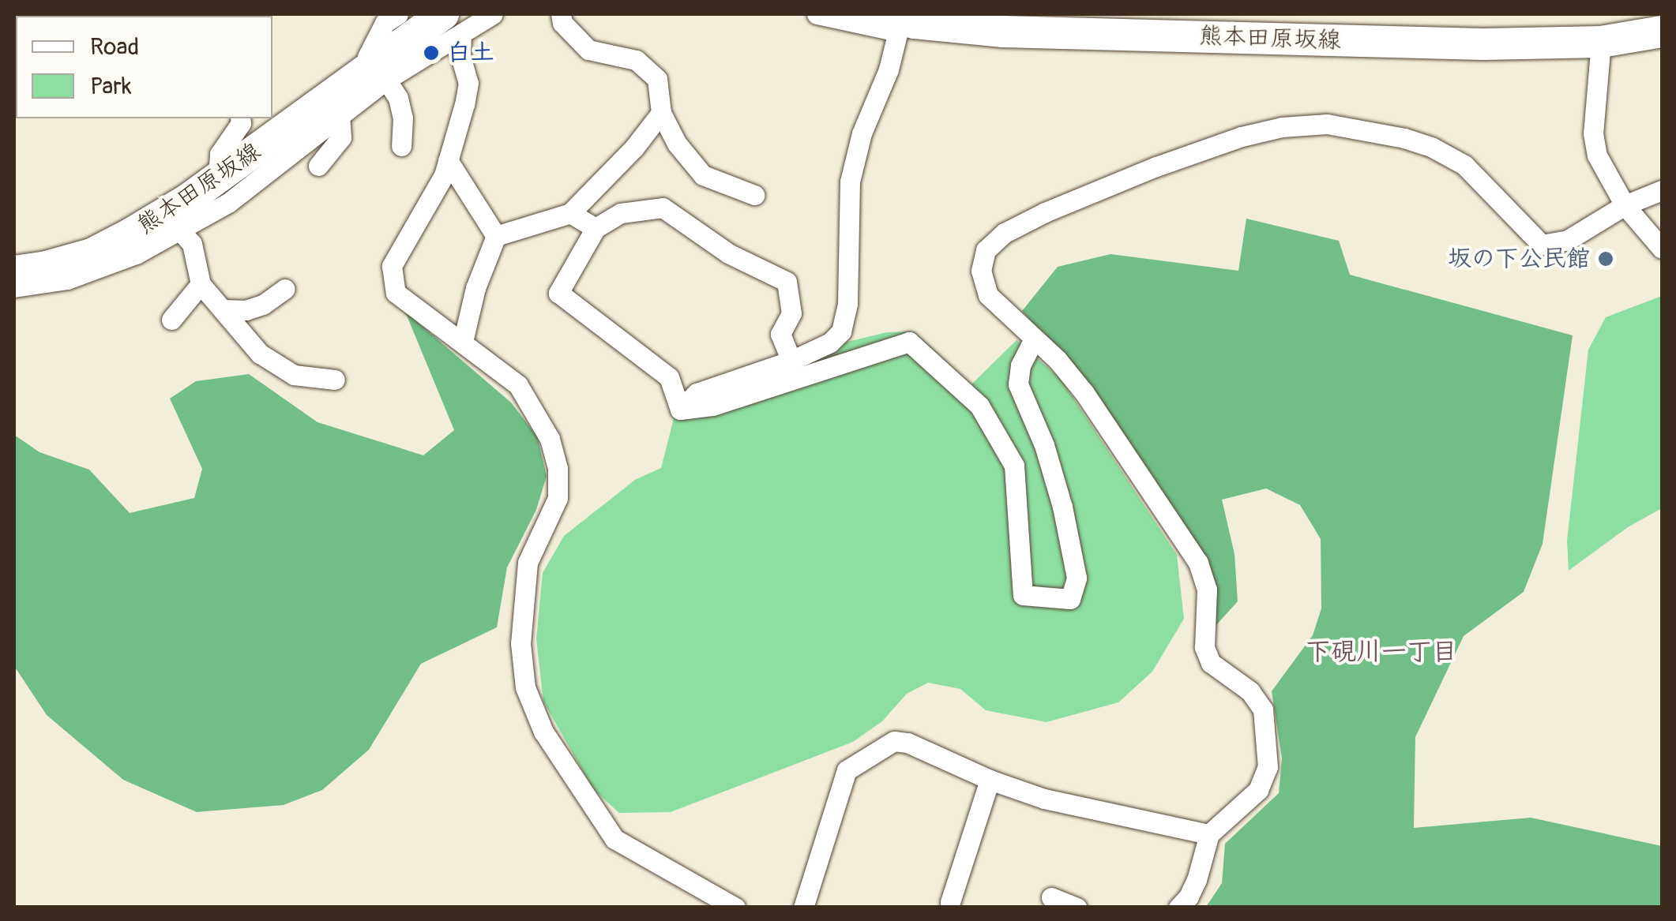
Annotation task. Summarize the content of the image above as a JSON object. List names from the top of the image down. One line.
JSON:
{"streets":{"main road":["熊本田原坂線"]},"districts":["下硯川一丁目"],"places":["白土","坂の下公民館"],"legend":["Road","Park"]}
